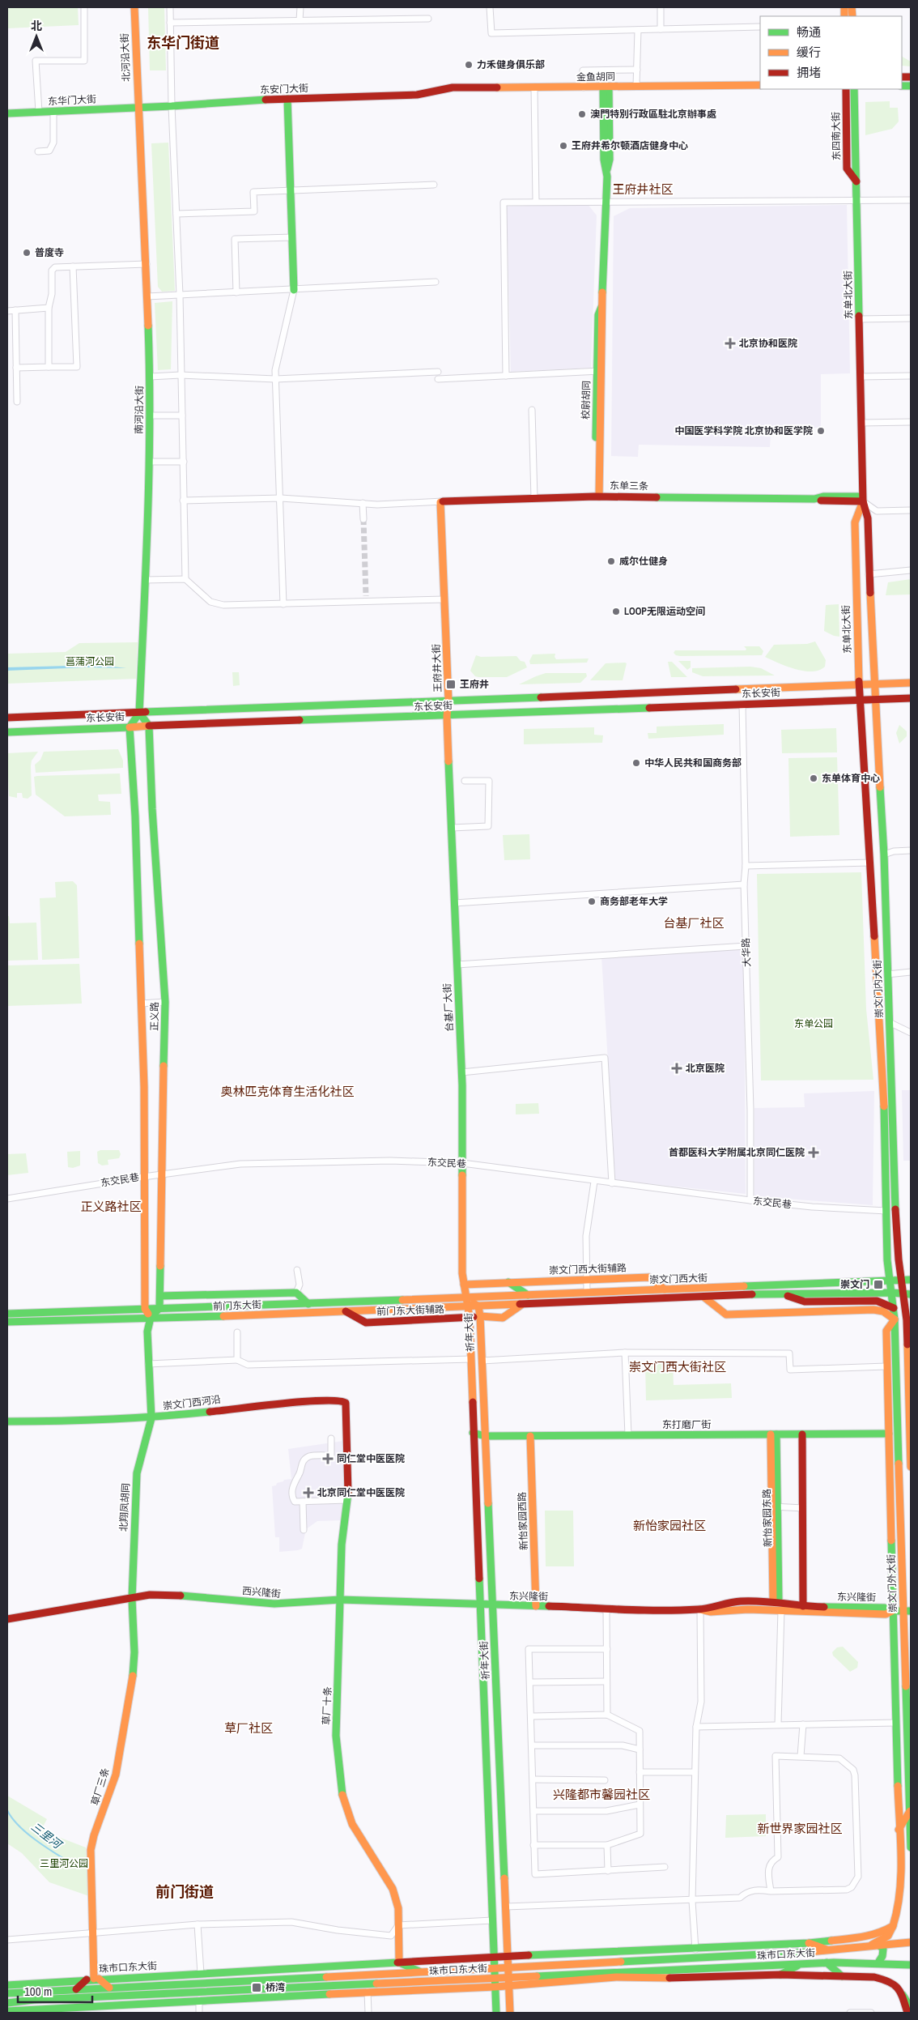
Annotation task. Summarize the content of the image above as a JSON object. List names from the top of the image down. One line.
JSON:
{"streets":{"main road":["北河沿大街","金鱼胡同","东安门大街","东华门大街","东四南大街","东单北大街","校尉胡同","南河沿大街","东单三条","王府井大街","东长安街","崇文门内大街","台基厂大街","正义路","崇文门西大街辅路","崇文门西大街","前门东大街","前门东大街辅路","祈年大街","崇文门西河沿","东打磨厂街","北翔凤胡同","新怡家园东路","新怡家园西路","崇文门外大街","西兴隆街","东兴隆街","草厂十条","草厂三条","珠市口东大街"],"street":["大华路","东交民巷"]},"crossings":[["北河沿大街","东安门大街"],["北河沿大街","东华门大街"],["北河沿大街","南河沿大街"],["金鱼胡同","东安门大街"],["金鱼胡同","校尉胡同"],["东安门大街","东华门大街"],["东安门大街","南河沿大街"],["东华门大街","南河沿大街"],["东四南大街","东单北大街"],["东单北大街","东单三条"],["东单北大街","东长安街"],["东单北大街","崇文门内大街"],["校尉胡同","东单三条"],["南河沿大街","东长安街"],["东单三条","王府井大街"],["王府井大街","东长安街"],["王府井大街","台基厂大街"],["东长安街","大华路"],["东长安街","崇文门内大街"],["东长安街","台基厂大街"],["东长安街","正义路"],["大华路","东交民巷"],["崇文门内大街","东交民巷"],["崇文门内大街","崇文门西大街"],["崇文门内大街","崇文门外大街"],["台基厂大街","东交民巷"],["台基厂大街","崇文门西大街辅路"],["台基厂大街","崇文门西大街"],["台基厂大街","前门东大街"],["台基厂大街","祈年大街"],["正义路","东交民巷"],["正义路","前门东大街"],["崇文门西大街辅路","崇文门西大街"],["崇文门西大街","前门东大街"],["崇文门西大街","前门东大街辅路"],["崇文门西大街","祈年大街"],["崇文门西大街","崇文门外大街"],["前门东大街","前门东大街辅路"],["前门东大街","祈年大街"],["前门东大街","北翔凤胡同"],["前门东大街辅路","祈年大街"],["祈年大街","东打磨厂街"],["祈年大街","西兴隆街"],["祈年大街","东兴隆街"],["祈年大街","珠市口东大街"],["崇文门西河沿","北翔凤胡同"],["崇文门西河沿","草厂十条"],["东打磨厂街","新怡家园东路"],["东打磨厂街","新怡家园西路"],["东打磨厂街","崇文门外大街"],["北翔凤胡同","西兴隆街"],["北翔凤胡同","草厂三条"],["新怡家园东路","东兴隆街"],["新怡家园西路","东兴隆街"],["崇文门外大街","东兴隆街"],["崇文门外大街","珠市口东大街"],["西兴隆街","东兴隆街"],["西兴隆街","草厂十条"],["西兴隆街","草厂三条"],["草厂十条","珠市口东大街"],["草厂三条","珠市口东大街"]],"districts":["东华门街道","王府井社区","台基厂社区","奥林匹克体育生活化社区","正义路社区","崇文门西大街社区","新怡家园社区","草厂社区","兴隆都市馨园社区","新世界家园社区","前门街道"],"water":["三里河"],"parks":["菖蒲河公园","东单公园","三里河公园"],"places":{"other":["力禾健身俱乐部","澳門特別行政區駐北京辦事處","王府井希尔顿酒店健身中心","普度寺","中国医学科学院 北京协和医学院","威尔仕健身","LOOP无限运动空间","中华人民共和国商务部","东单体育中心","商务部老年大学"],"health":["北京协和医院","北京医院","首都医科大学附属北京同仁医院","同仁堂中医医院","北京同仁堂中医医院"],"transit":["王府井","崇文门","桥湾"]},"legend":["畅通","缓行","拥堵"],"scale_bar":"100 m","north":"top"}
